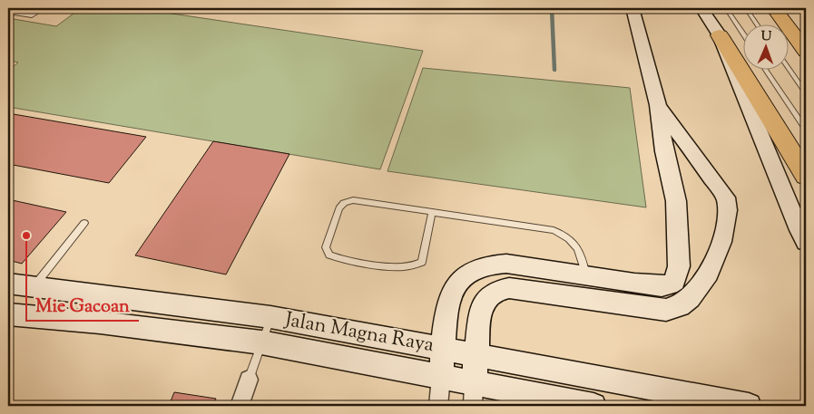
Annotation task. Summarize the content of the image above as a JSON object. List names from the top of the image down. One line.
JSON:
{"streets":{"street":["Jalan Magna Raya"]},"places":["Mie Gacoan"],"north":"top"}
